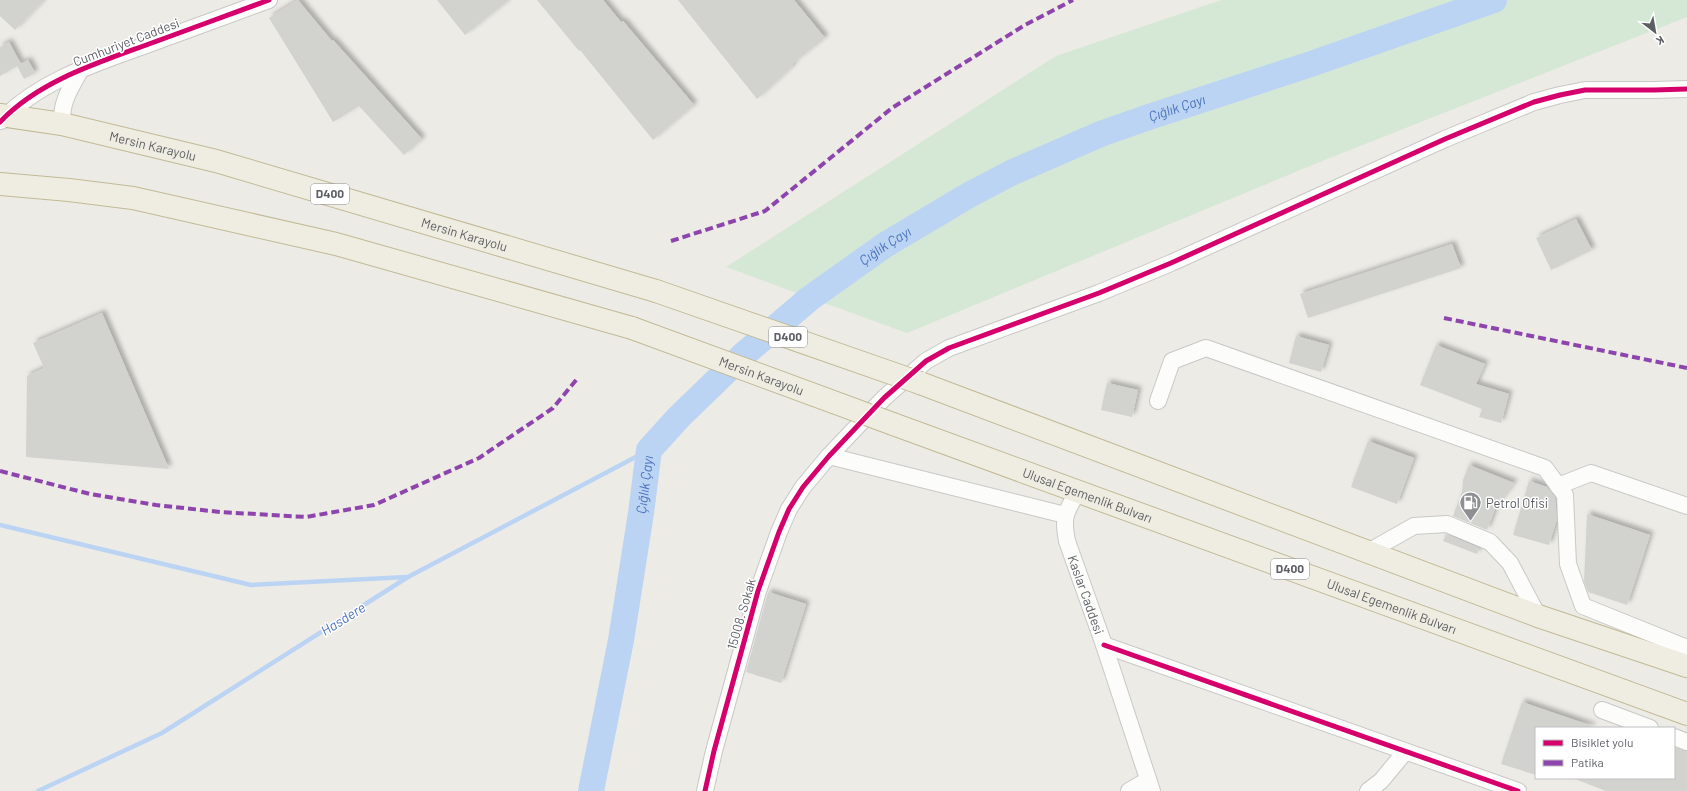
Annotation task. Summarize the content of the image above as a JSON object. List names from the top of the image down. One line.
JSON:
{"streets":{"highway":["Mersin Karayolu","D400","Ulusal Egemenlik Bulvarı"],"street":["Cumhuriyet Caddesi","Kaslar Caddesi","15008. Sokak"]},"crossings":[["Cumhuriyet Caddesi","Mersin Karayolu"],["Mersin Karayolu","D400"],["Mersin Karayolu","Ulusal Egemenlik Bulvarı"]],"water":["Çığlık Çayı","Hasdere"],"places":{"fuel station":["Petrol Ofisi"]},"legend":["Bisiklet yolu","Patika"],"north":"bottom right"}
